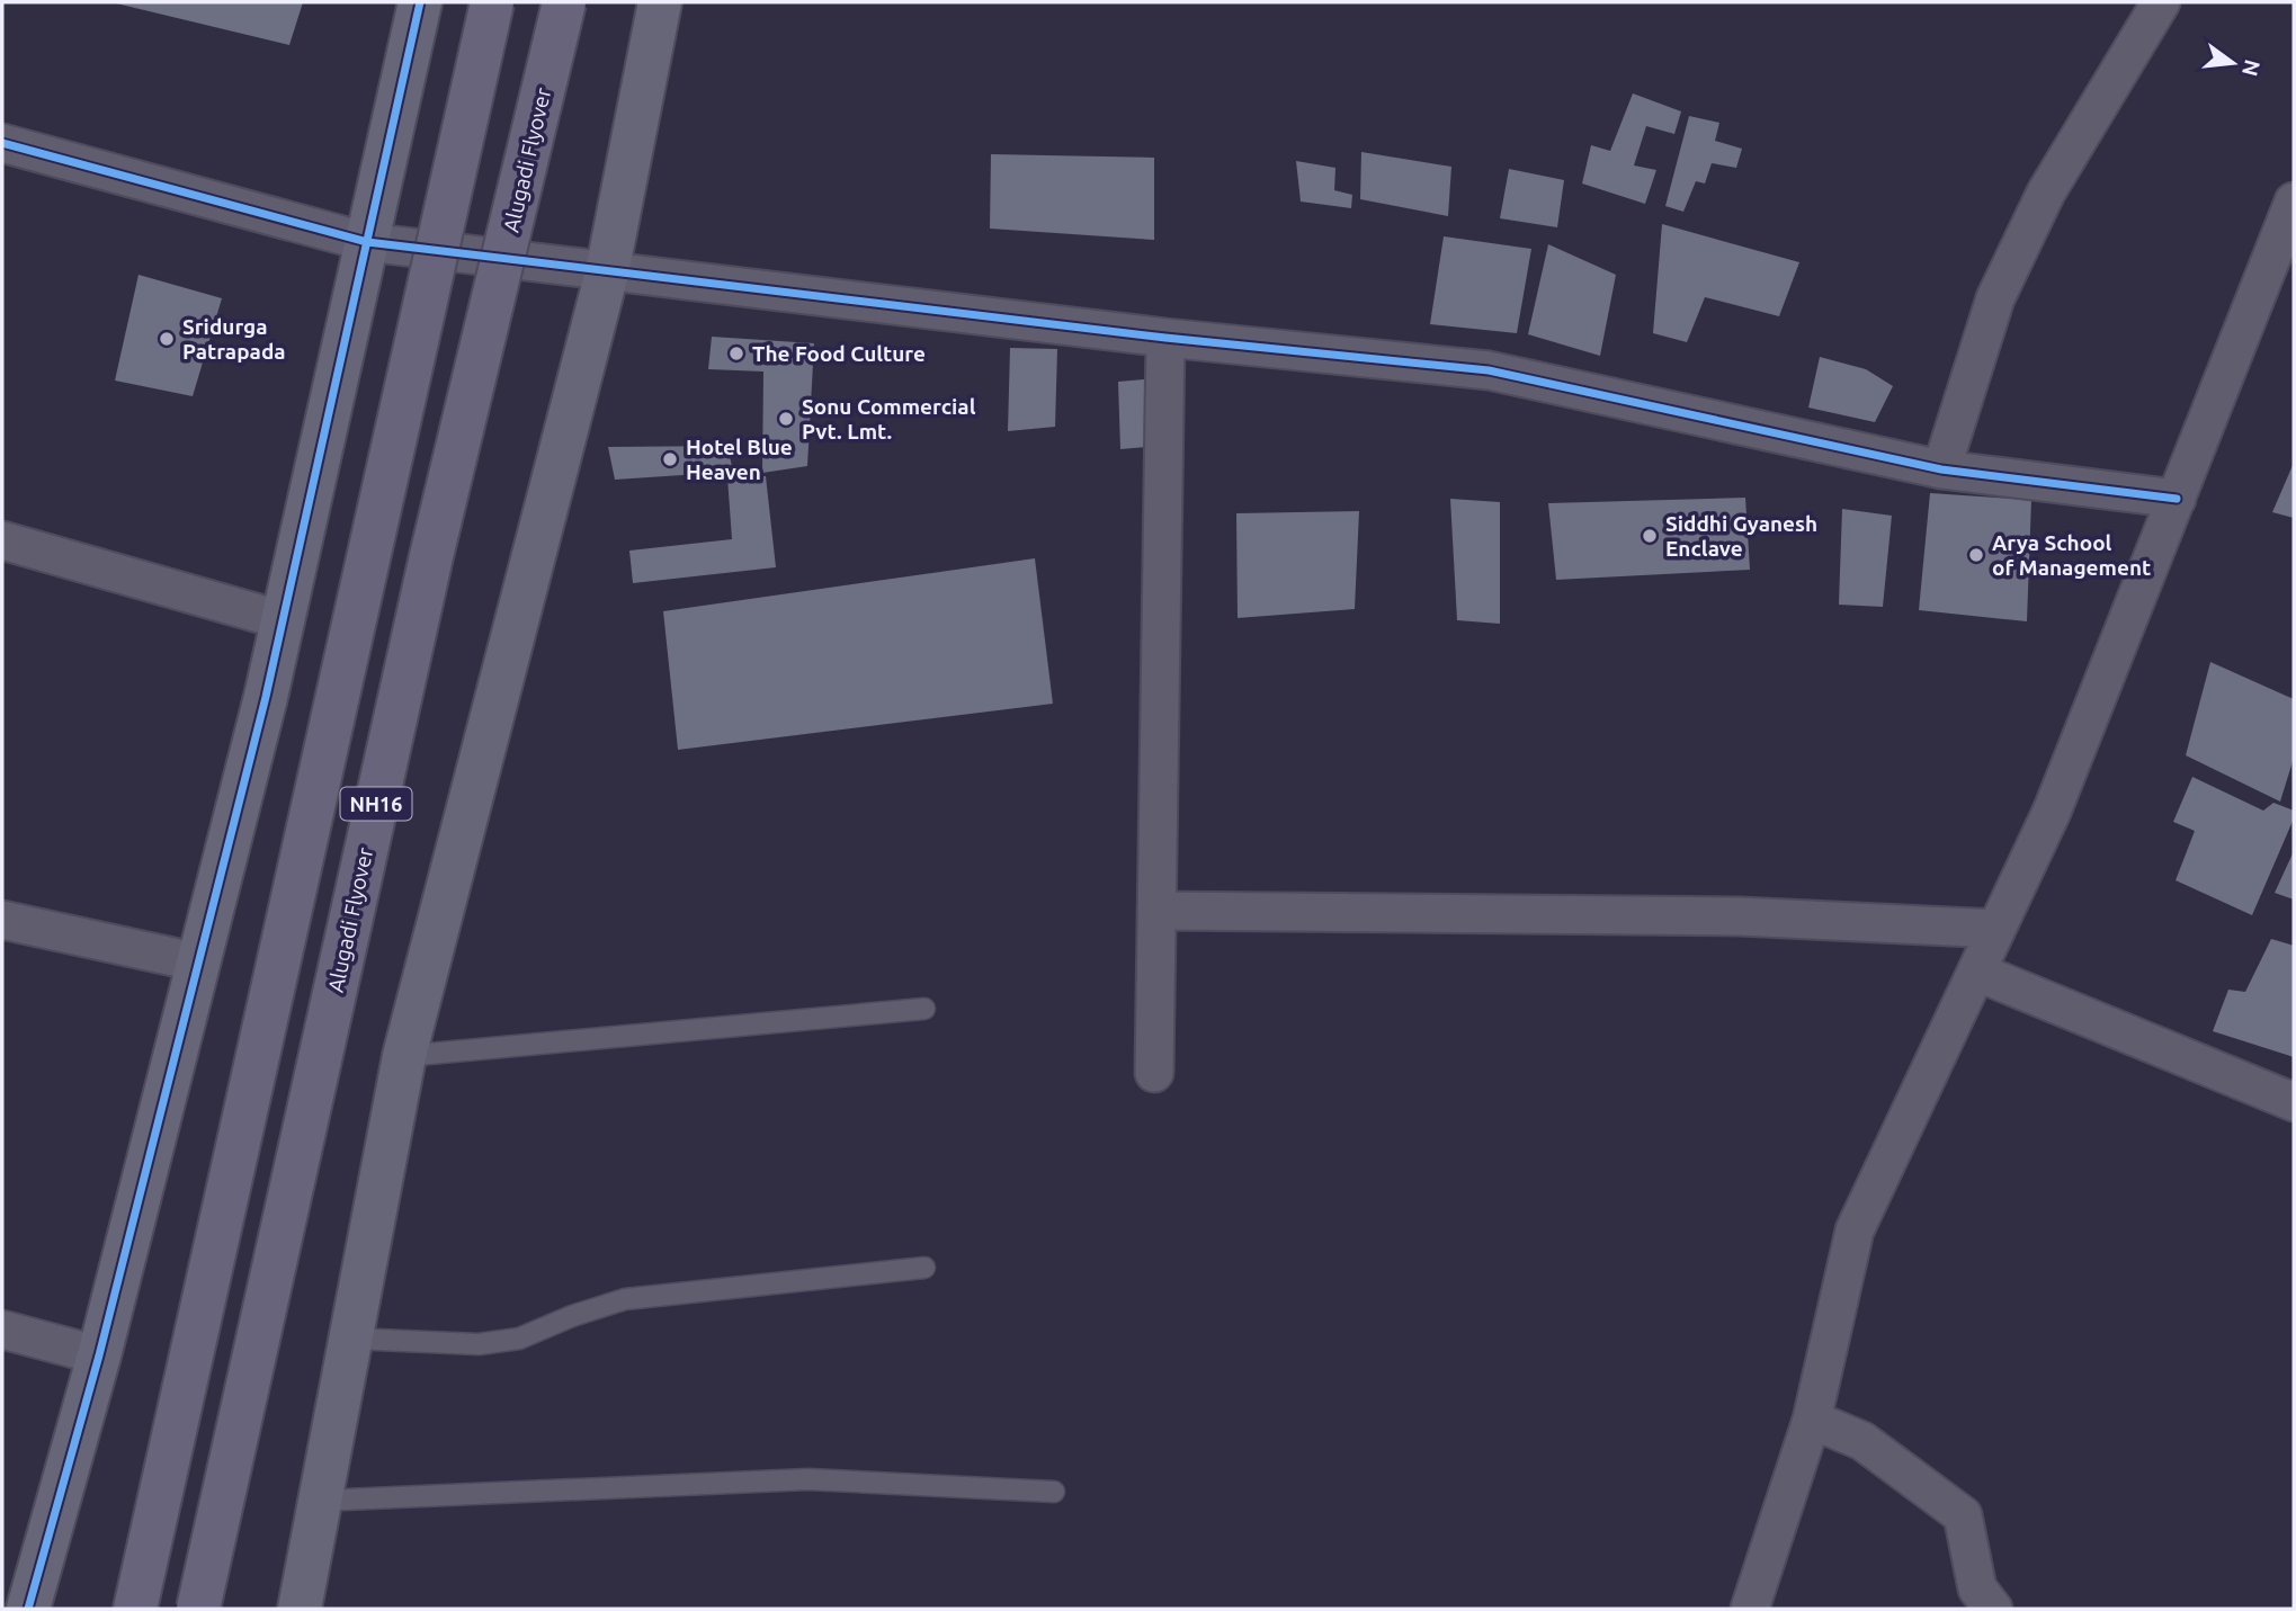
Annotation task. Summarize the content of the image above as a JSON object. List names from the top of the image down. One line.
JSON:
{"streets":{"highway":["Alugadi Flyover","NH16"]},"places":["Sridurga Patrapada","The Food Culture","Sonu Commercial Pvt. Lmt.","Hotel Blue Heaven","Siddhi Gyanesh Enclave","Arya School of Management"],"north":"right"}
